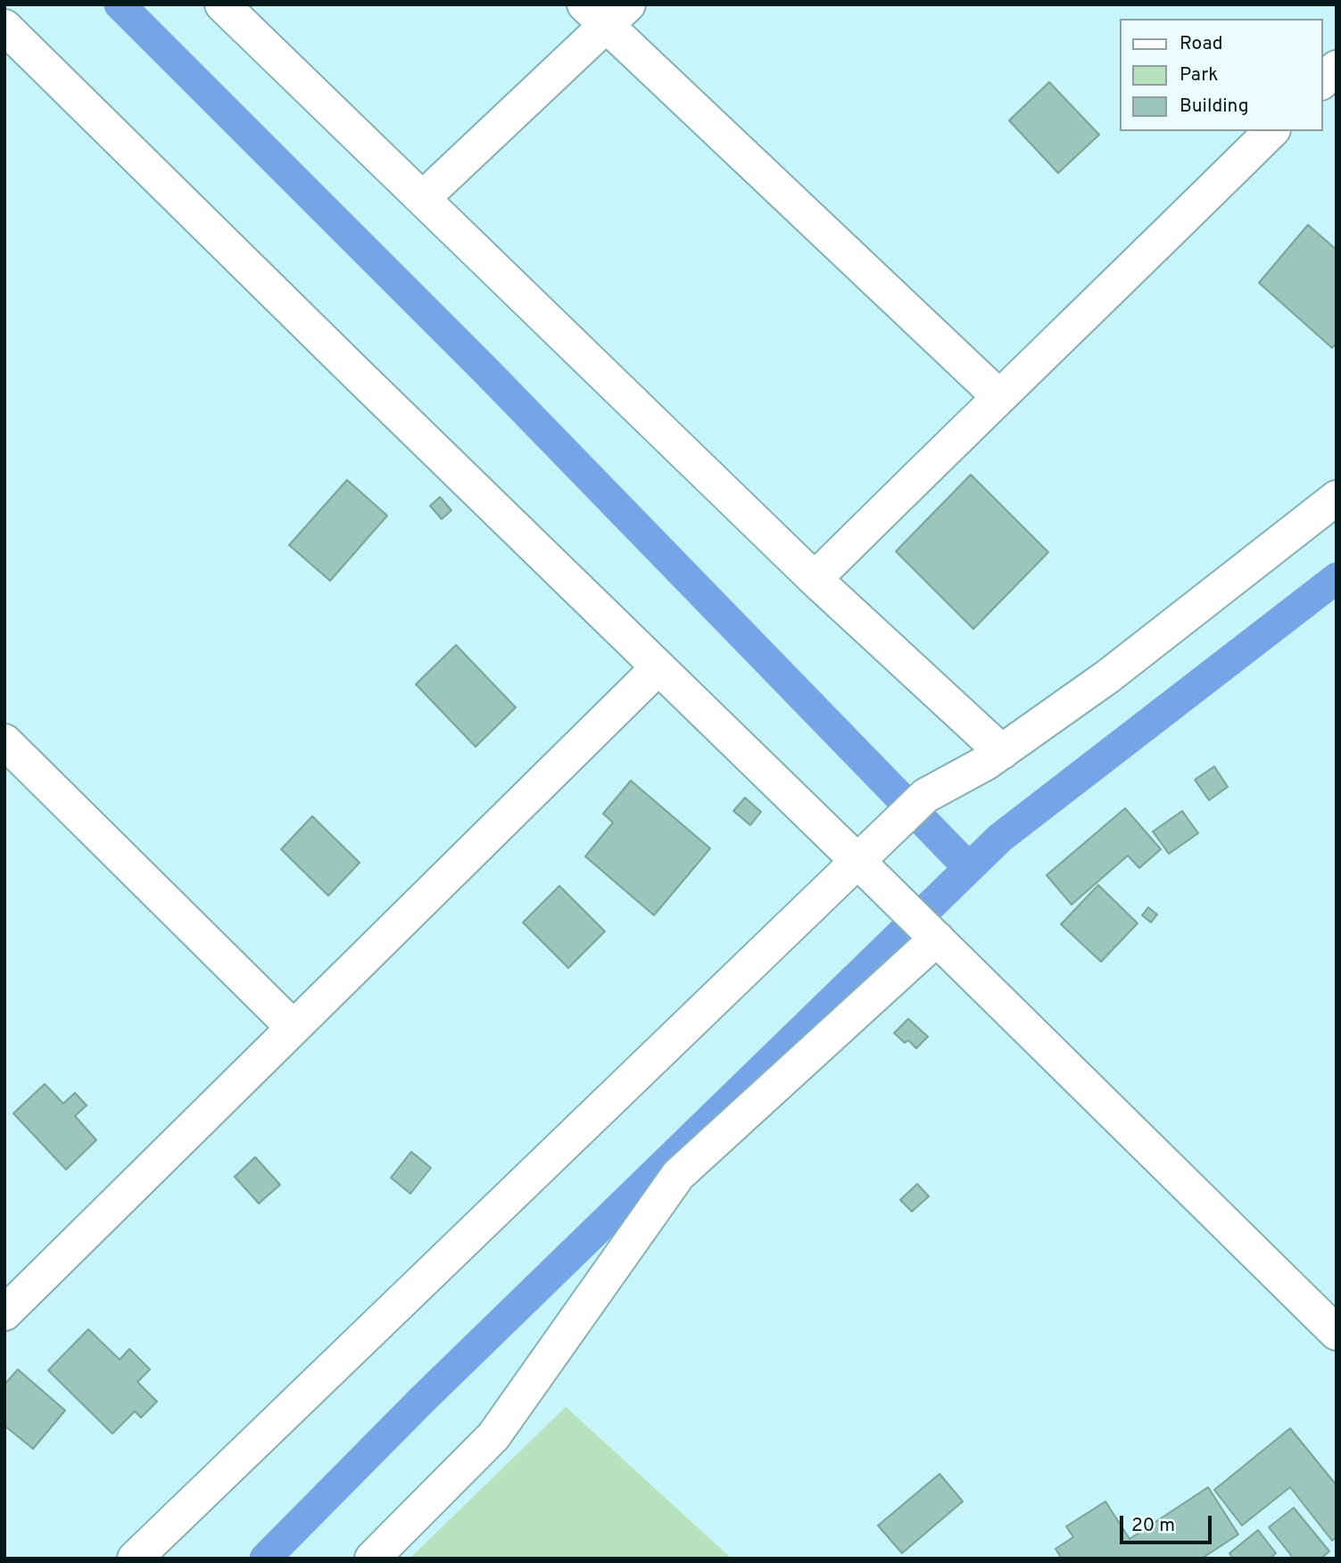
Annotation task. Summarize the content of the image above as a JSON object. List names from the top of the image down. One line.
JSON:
{"legend":["Road","Park","Building"],"scale_bar":"20 m"}
